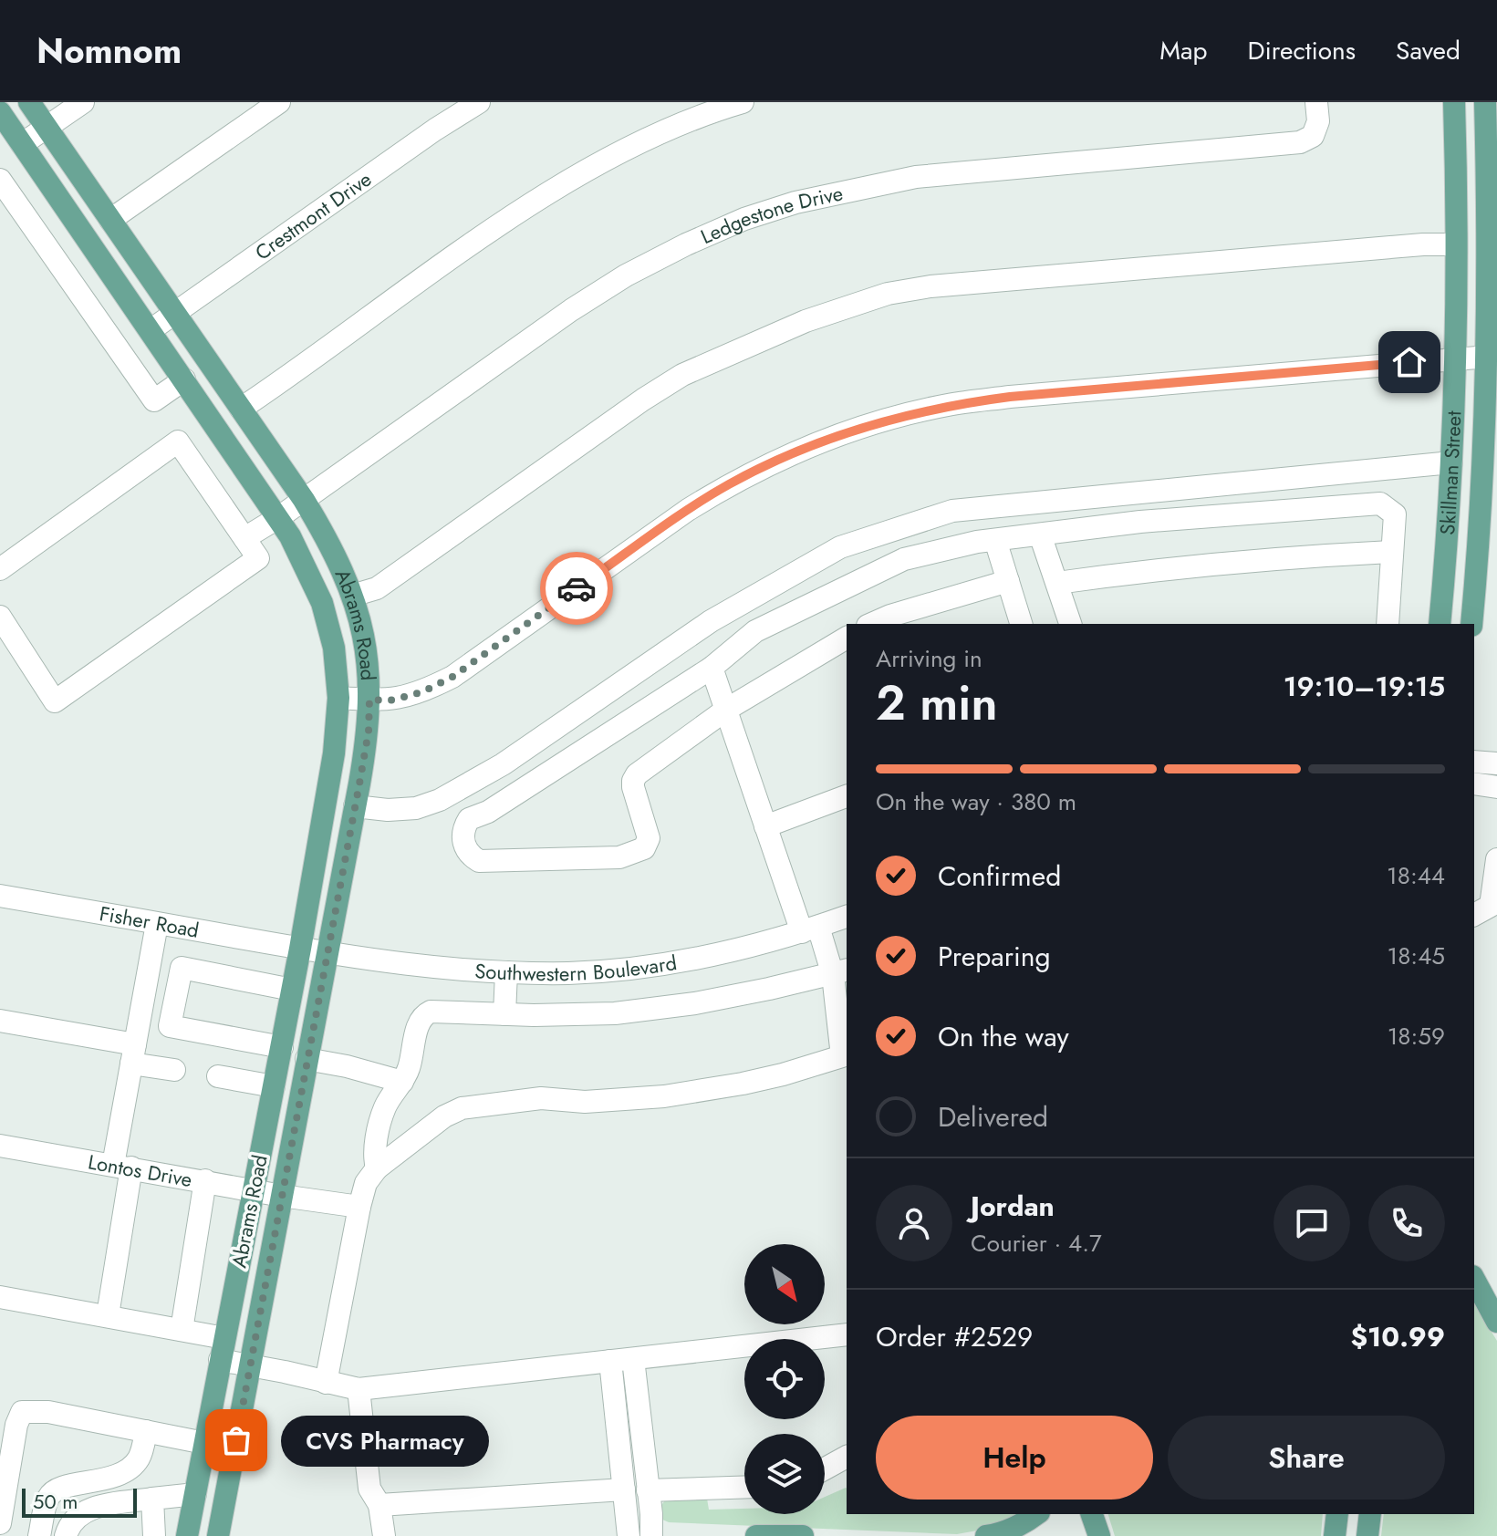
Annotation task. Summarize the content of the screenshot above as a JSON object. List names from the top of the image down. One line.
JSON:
{"streets":{"main road":["Skillman Street","Abrams Road"],"street":["Crestmont Drive","Ledgestone Drive","Fisher Road","Southwestern Boulevard","Lontos Drive"]},"crossings":[["Crestmont Drive","Abrams Road"],["Ledgestone Drive","Abrams Road"],["Abrams Road","Fisher Road"],["Abrams Road","Southwestern Boulevard"],["Abrams Road","Lontos Drive"],["Fisher Road","Southwestern Boulevard"]],"places":["CVS Pharmacy"],"scale_bar":"50 m","north":"bottom right","page":{"header":"Nomnom","nav":["Map","Directions","Saved"],"heading":["2 min","Arriving in","19:10–19:15"],"panel":["Jordan","Courier · 4.7","Order #2529","$10.99"],"bar":"On the way · 380 m","list":[["Confirmed","18:44"],["Preparing","18:45"],["On the way","18:59"],"Delivered"],"buttons":["Help","Share"],"bubble":"CVS Pharmacy","scale":"50 m"}}
